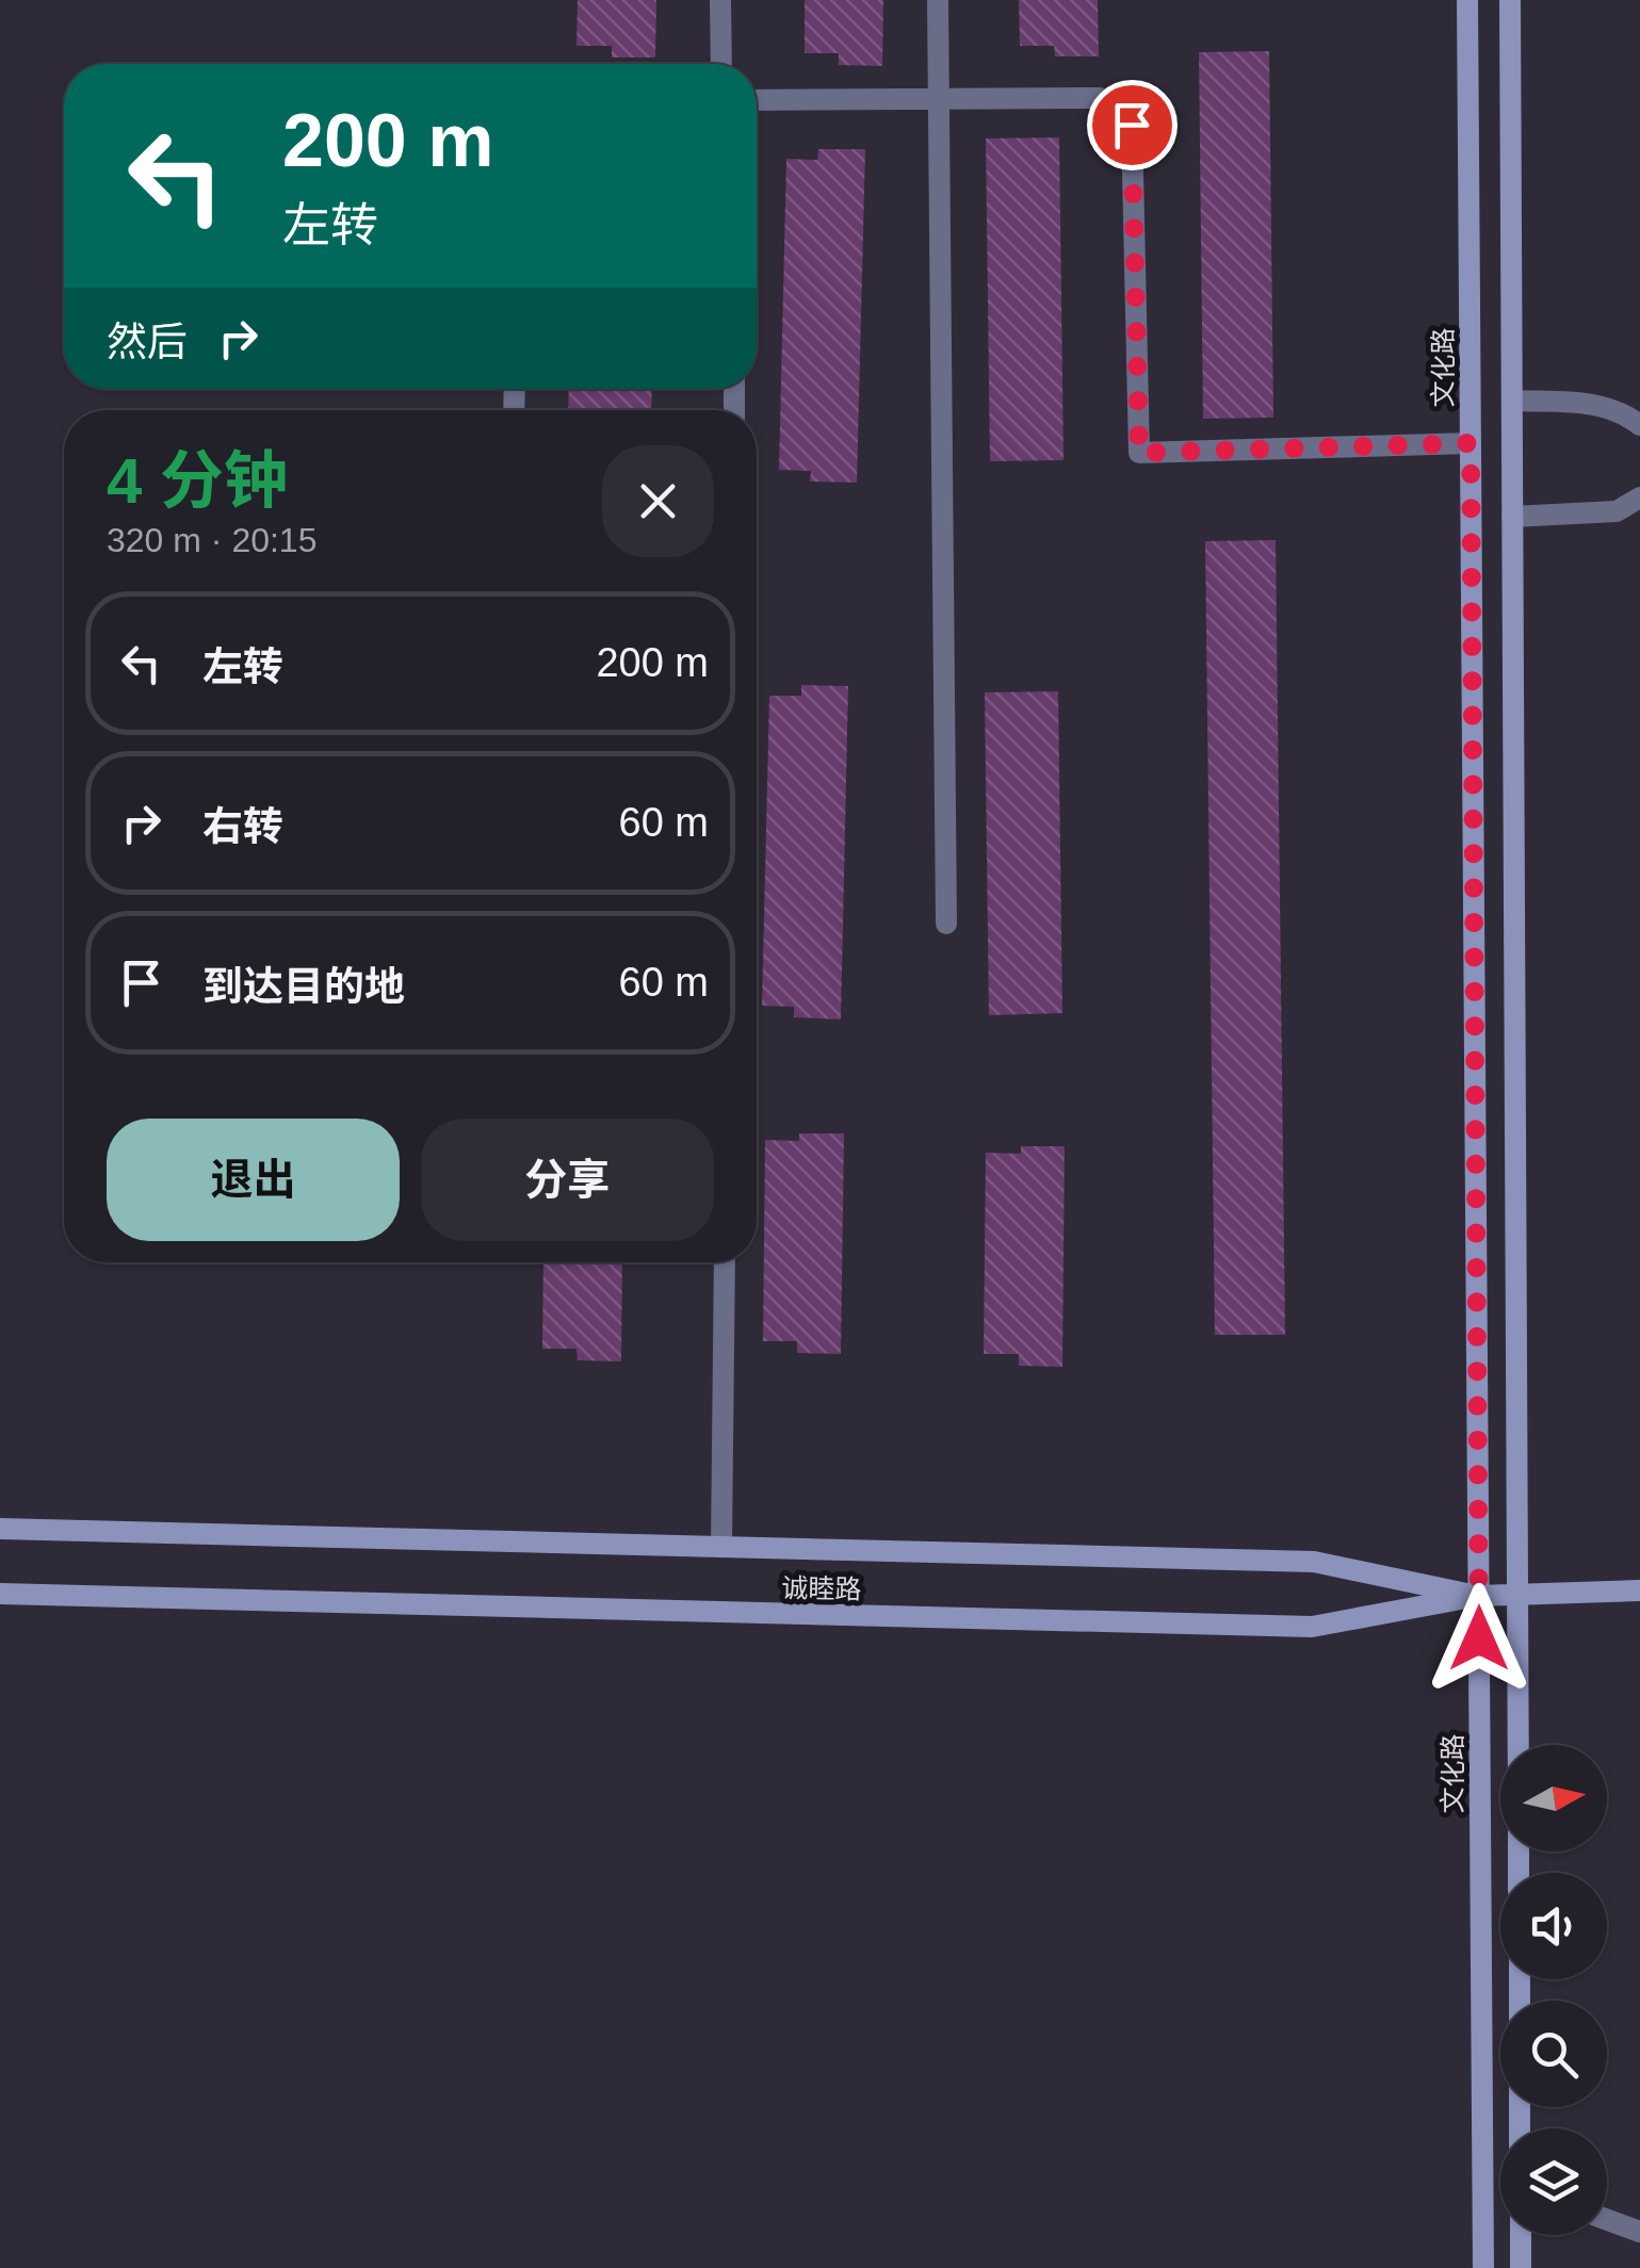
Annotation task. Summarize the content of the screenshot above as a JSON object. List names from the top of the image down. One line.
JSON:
{"streets":{"main road":["文化路","诚睦路"]},"crossings":[["文化路","诚睦路"]],"north":"right","page":{"turn":["200 m","左转"],"then":"然后","heading":["4 分钟","320 m · 20:15"],"list":[{"name":"左转","value":"200 m"},{"name":"右转","value":"60 m"},{"name":"到达目的地","value":"60 m"}],"buttons":["退出","分享"]}}
